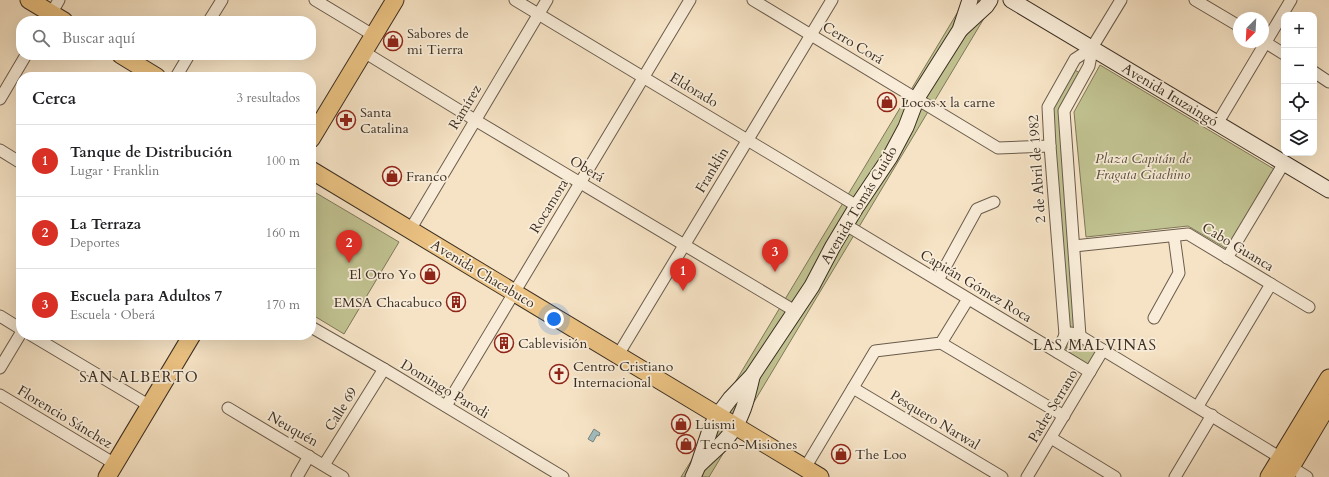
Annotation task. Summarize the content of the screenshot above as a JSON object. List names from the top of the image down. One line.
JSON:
{"streets":{"main road":["Avenida Ituzaingó","Avenida Tomás Guido","Avenida Chacabuco"],"street":["Cerro Corá","Eldorado","Ramírez","Oberá","2 de Abril de 1982","Franklin","Rocamora","Cabo Guanca","Capitán Gómez Roca","Domingo Parodi","Padre Serrano","Calle 69","Florencio Sánchez","Pesquero Narwal","Neuquén"]},"crossings":[["Cerro Corá","2 de Abril de 1982"],["Cerro Corá","Franklin"],["Cerro Corá","Avenida Tomás Guido"],["Eldorado","Ramírez"],["Eldorado","Franklin"],["Eldorado","Avenida Tomás Guido"],["Eldorado","Rocamora"],["Avenida Ituzaingó","2 de Abril de 1982"],["Ramírez","Oberá"],["Ramírez","Avenida Chacabuco"],["Oberá","Franklin"],["Oberá","Avenida Tomás Guido"],["Oberá","Rocamora"],["Franklin","Avenida Chacabuco"],["Avenida Tomás Guido","Avenida Chacabuco"],["Avenida Tomás Guido","Capitán Gómez Roca"],["Rocamora","Avenida Chacabuco"],["Rocamora","Domingo Parodi"],["Capitán Gómez Roca","Padre Serrano"],["Domingo Parodi","Calle 69"],["Calle 69","Neuquén"]],"districts":["LAS MALVINAS","SAN ALBERTO"],"parks":["Plaza Capitán de Fragata Giachino"],"places":{"shop":["Sabores de mi Tierra","Locos x la carne","Franco","El Otro Yo","Luismi","Tecno-Misiones","The Loo"],"pharmacy":["Santa Catalina"],"building":["EMSA Chacabuco","Cablevisión"],"church":["Centro Cristiano Internacional"]},"north":"bottom left","page":{"map_buttons":["+","−"],"search":"Buscar aquí","heading":["Cerca","3 resultados"],"list":[{"mark":"1","name":"Tanque de Distribución","note":"Lugar · Franklin","value":"100 m"},{"mark":"2","name":"La Terraza","note":"Deportes","value":"160 m"},{"mark":"3","name":"Escuela para Adultos 7","note":"Escuela · Oberá","value":"170 m"}],"pins":["2","3","1"]}}
